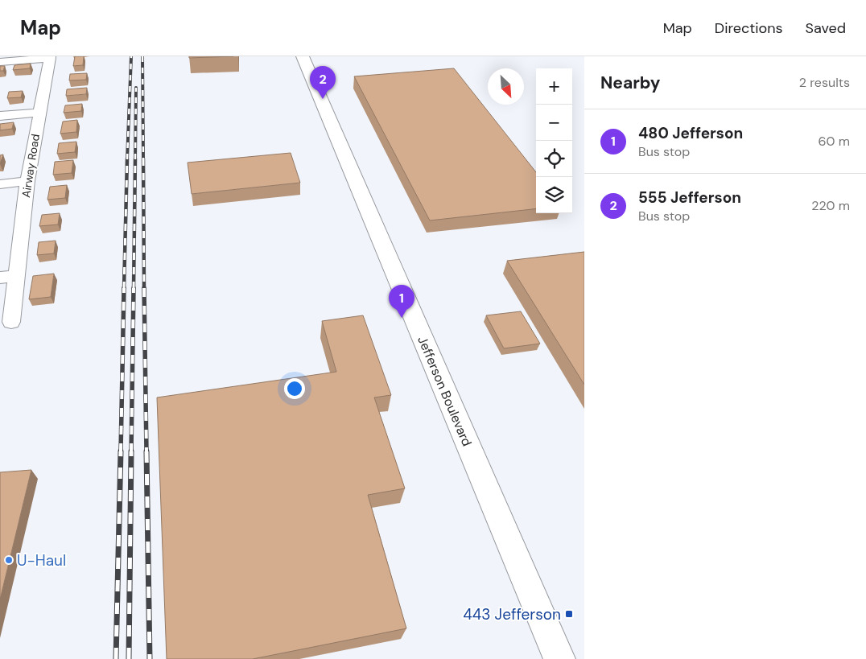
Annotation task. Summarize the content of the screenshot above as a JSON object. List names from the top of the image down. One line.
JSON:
{"streets":{"main road":["Jefferson Boulevard"],"street":["Airway Road"]},"places":{"other":["U-Haul"],"transit":["443 Jefferson"]},"north":"bottom right","page":{"header":"Map","nav":["Map","Directions","Saved"],"heading":["Nearby","2 results"],"pins":["2","1"],"map_buttons":["+","−"],"list":[{"mark":"1","name":"480 Jefferson","note":"Bus stop","value":"60 m"},{"mark":"2","name":"555 Jefferson","note":"Bus stop","value":"220 m"}]}}
